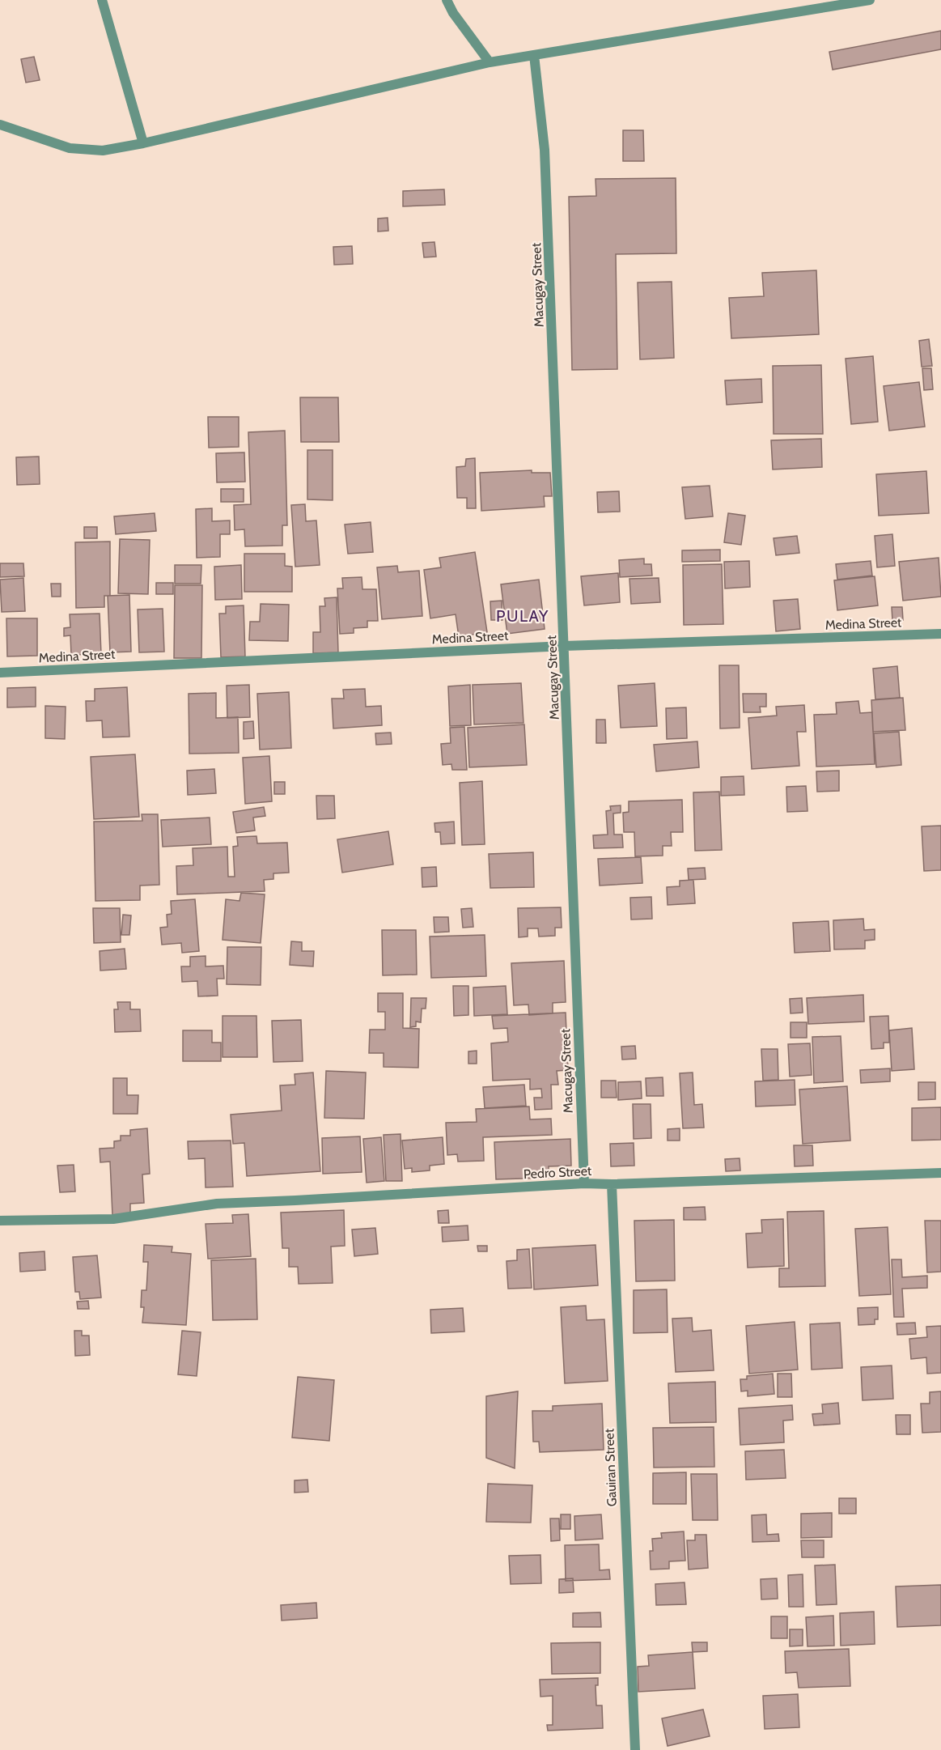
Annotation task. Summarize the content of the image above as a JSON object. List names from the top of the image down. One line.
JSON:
{"streets":{"street":["Macugay Street","Medina Street","Pedro Street","Gauiran Street"]},"crossings":[["Macugay Street","Medina Street"],["Macugay Street","Pedro Street"],["Pedro Street","Gauiran Street"]],"districts":["PULAY"]}
